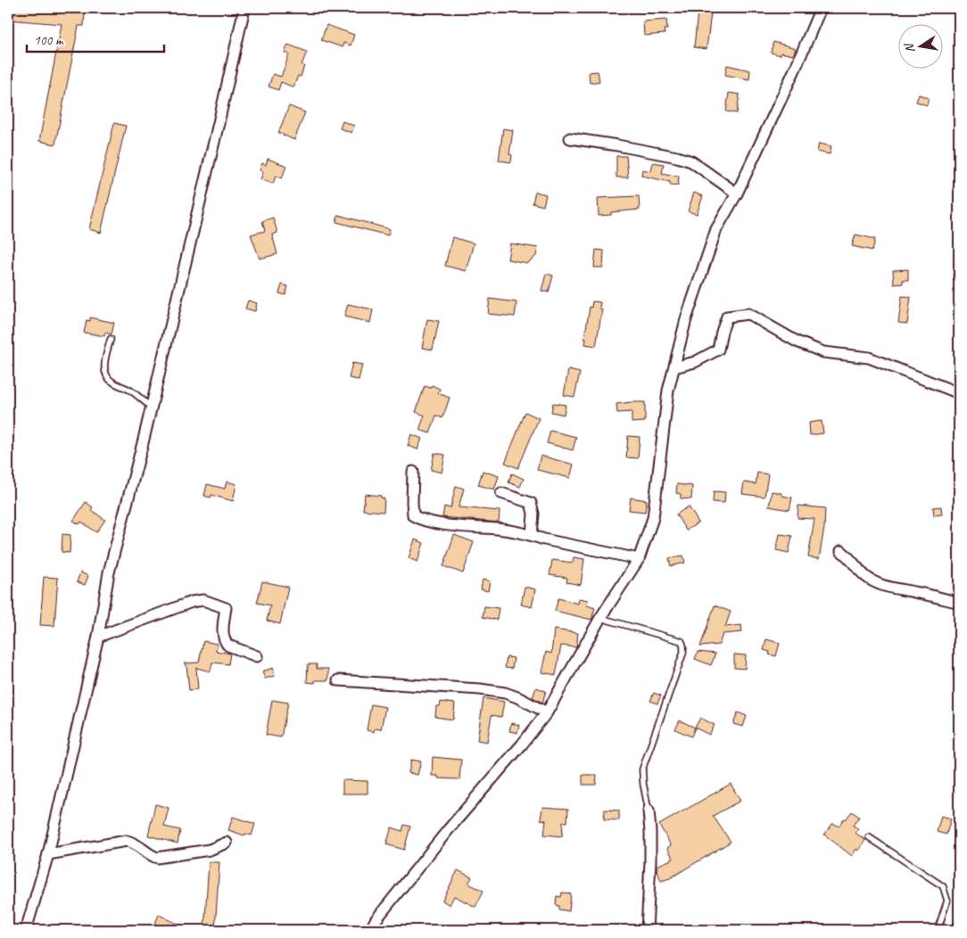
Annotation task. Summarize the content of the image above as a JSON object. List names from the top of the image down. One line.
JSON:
{"scale_bar":"100 m","north":"left"}
